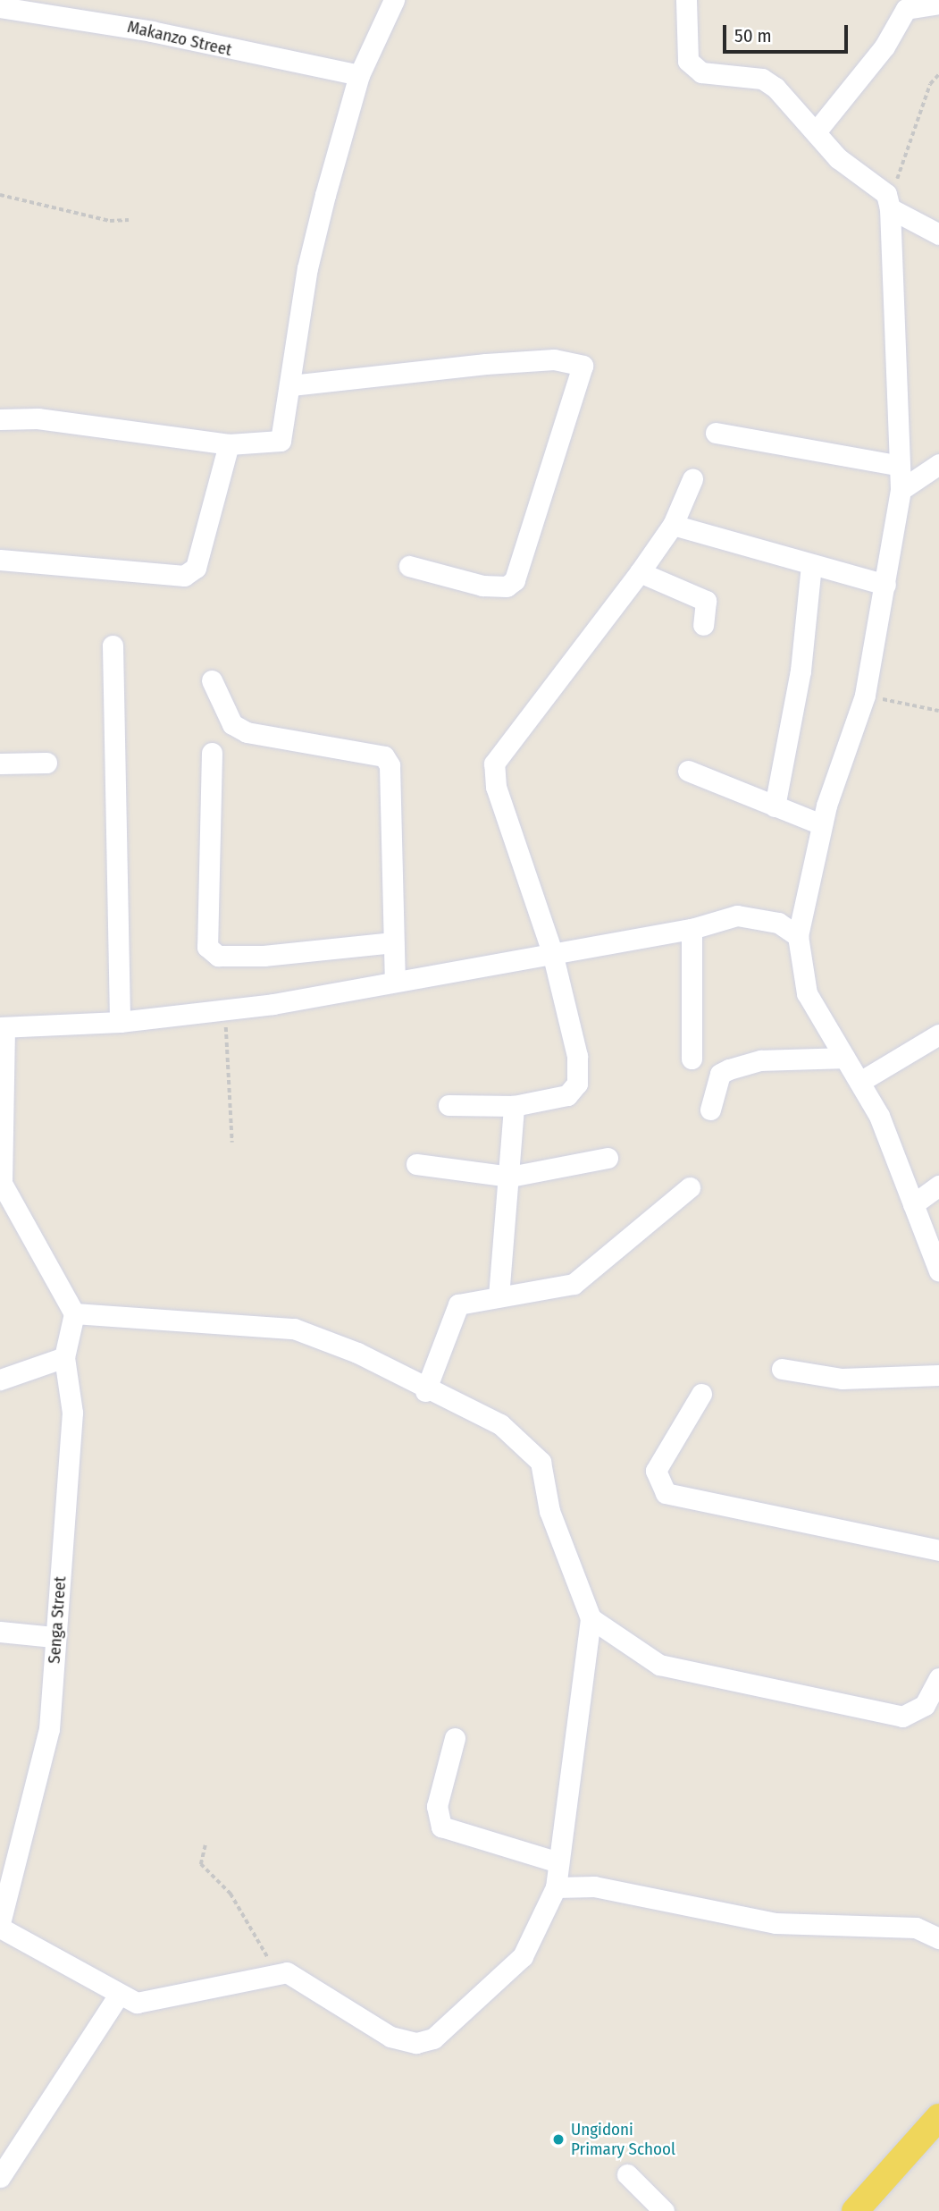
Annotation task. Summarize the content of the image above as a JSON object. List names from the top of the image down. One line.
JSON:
{"streets":{"street":["Makanzo Street","Senga Street"]},"places":["Ungidoni Primary School"],"scale_bar":"50 m"}
